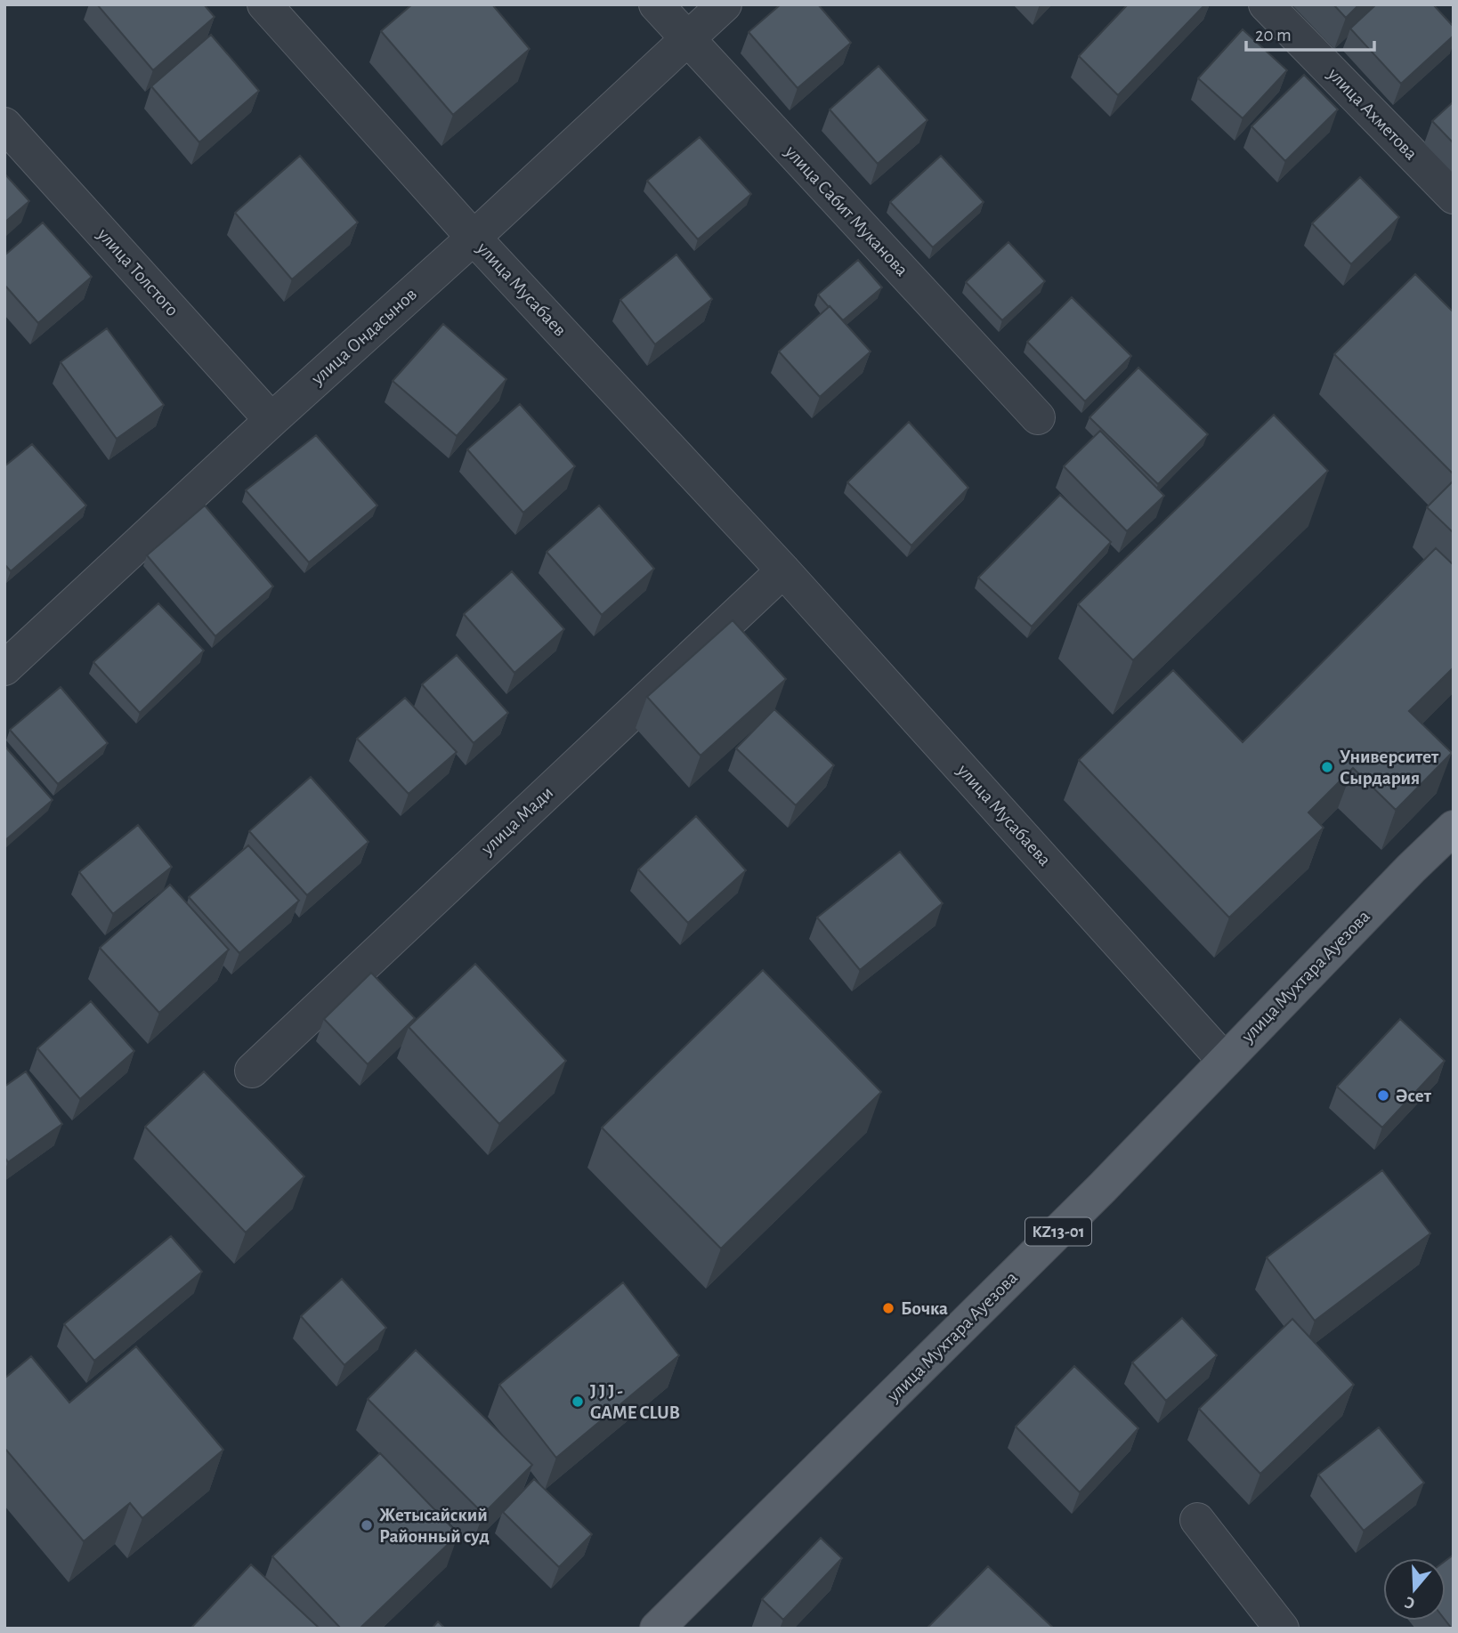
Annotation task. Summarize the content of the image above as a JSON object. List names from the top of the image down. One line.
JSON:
{"streets":{"main road":["улица Мухтара Ауезова","KZ13-01"],"street":["улица Ахметова","улица Сабит Муканова","улица Толстого","улица Мусабаев","улица Ондасынов","улица Мусабаева","улица Мади"]},"crossings":[["улица Сабит Муканова","улица Ондасынов"],["улица Толстого","улица Ондасынов"],["улица Мусабаев","улица Ондасынов"],["улица Мусабаев","улица Мусабаева"],["улица Мусабаев","улица Мади"],["улица Мусабаева","улица Мади"],["улица Мусабаева","улица Мухтара Ауезова"]],"places":["Университет Сырдария","Әсет","Бочка","J J J - GAME CLUB","Жетысайский Районный суд"],"scale_bar":"20 m","north":"bottom"}
